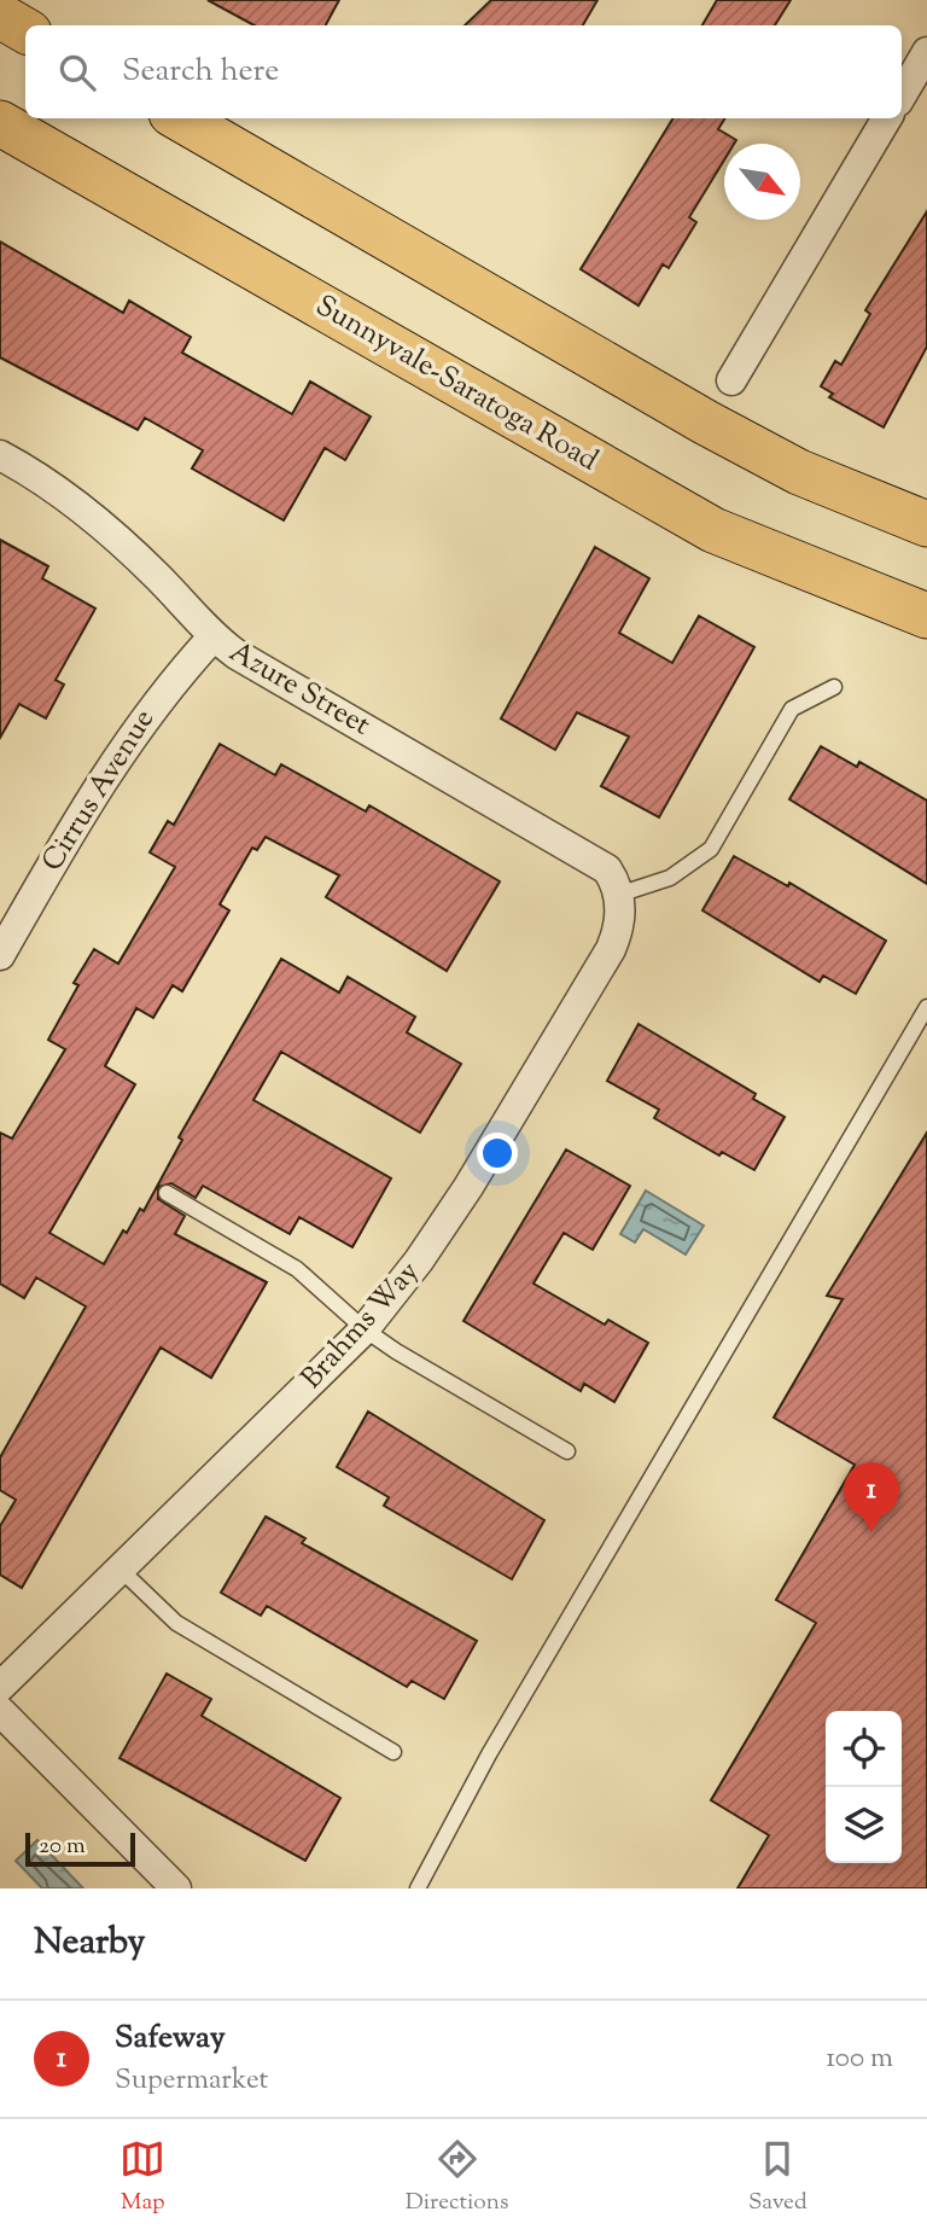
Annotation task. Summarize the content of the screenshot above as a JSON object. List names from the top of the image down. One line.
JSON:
{"streets":{"main road":["Sunnyvale-Saratoga Road"],"street":["Azure Street","Cirrus Avenue","Brahms Way"]},"crossings":[["Azure Street","Cirrus Avenue"],["Azure Street","Brahms Way"]],"scale_bar":"20 m","north":"bottom right","page":{"search":"Search here","pins":"1","scale":"20 m","heading":"Nearby","list":[{"mark":"1","name":"Safeway","note":"Supermarket","value":"100 m"}],"nav":["Map","Directions","Saved"]}}
